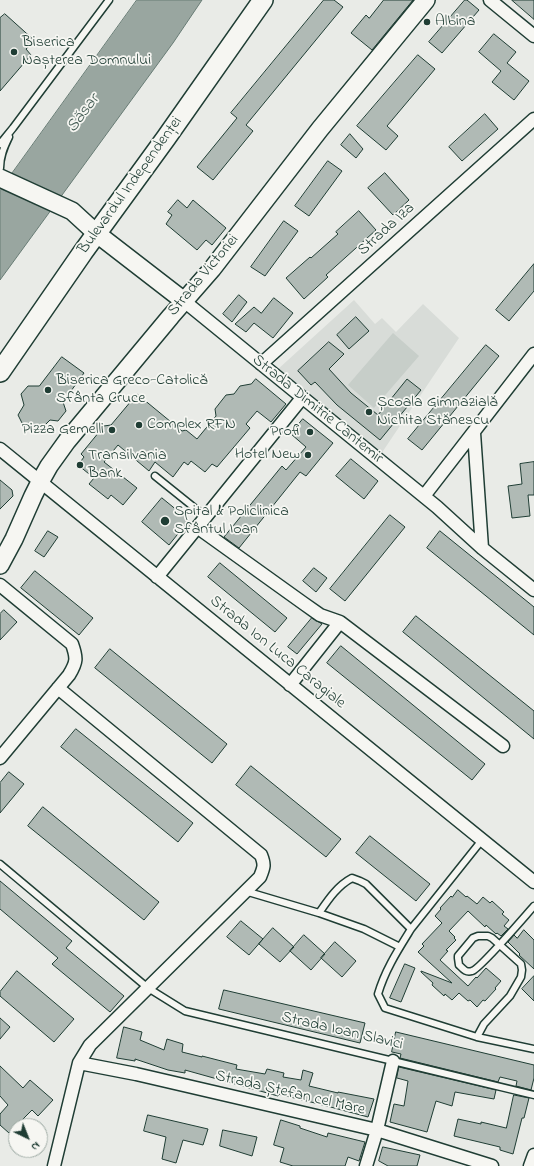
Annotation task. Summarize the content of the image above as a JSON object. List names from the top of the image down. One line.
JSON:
{"streets":{"main road":["Bulevardul Independenței"],"street":["Strada Iza","Strada Victoriei","Strada Dimitrie Cantemir","Strada Ion Luca Caragiale","Strada Ștefan cel Mare"],"lane":["Strada Ioan Slavici"]},"crossings":[["Bulevardul Independenței","Strada Dimitrie Cantemir"],["Strada Iza","Strada Dimitrie Cantemir"],["Strada Victoriei","Strada Dimitrie Cantemir"],["Strada Victoriei","Strada Ion Luca Caragiale"]],"water":["Săsar"],"places":["Albina","Biserica Nașterea Domnului","Biserica Greco-Catolică Sfânta Cruce","Școala Gimnazială Nichita Stănescu","Complex RFN","Pizza Gemelli","Profi","Hotel New","Transilvania Bank","Spital & Policlinica Sfântul Ioan"],"north":"bottom right"}
